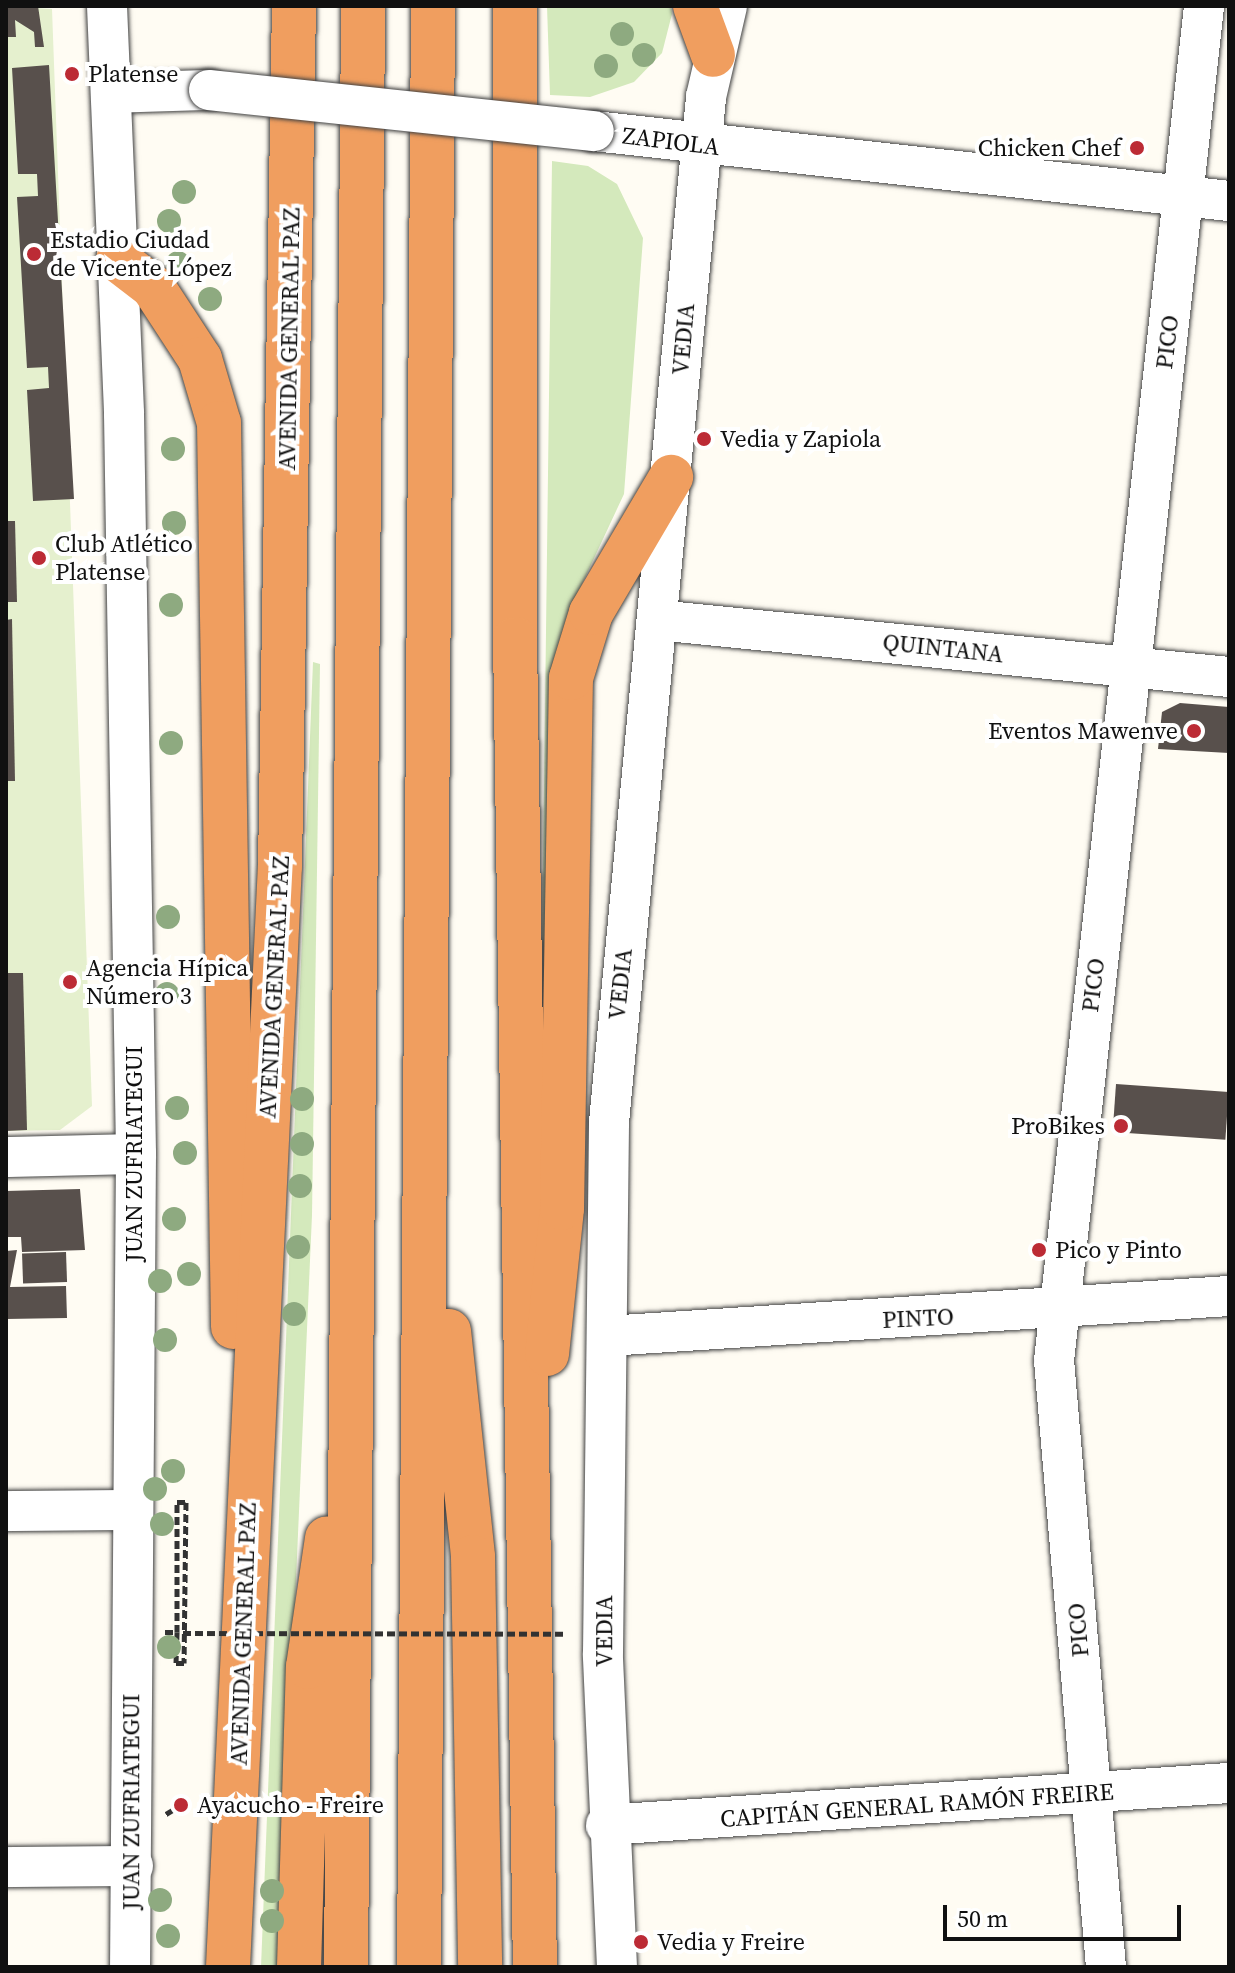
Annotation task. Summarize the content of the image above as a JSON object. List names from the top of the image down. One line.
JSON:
{"streets":{"highway":["AVENIDA GENERAL PAZ"],"street":["ZAPIOLA","VEDIA","PICO","QUINTANA","JUAN ZUFRIATEGUI","PINTO","CAPITÁN GENERAL RAMÓN FREIRE"]},"crossings":[["ZAPIOLA","VEDIA"],["ZAPIOLA","PICO"],["ZAPIOLA","JUAN ZUFRIATEGUI"],["VEDIA","QUINTANA"],["VEDIA","PINTO"],["VEDIA","CAPITÁN GENERAL RAMÓN FREIRE"],["PICO","QUINTANA"],["PICO","PINTO"],["PICO","CAPITÁN GENERAL RAMÓN FREIRE"]],"places":["Platense","Chicken Chef","Estadio Ciudad de Vicente López","Vedia y Zapiola","Club Atlético Platense","Eventos Mawenve","Agencia Hípica Número 3","ProBikes","Pico y Pinto","Ayacucho - Freire","Vedia y Freire"],"scale_bar":"50 m"}
